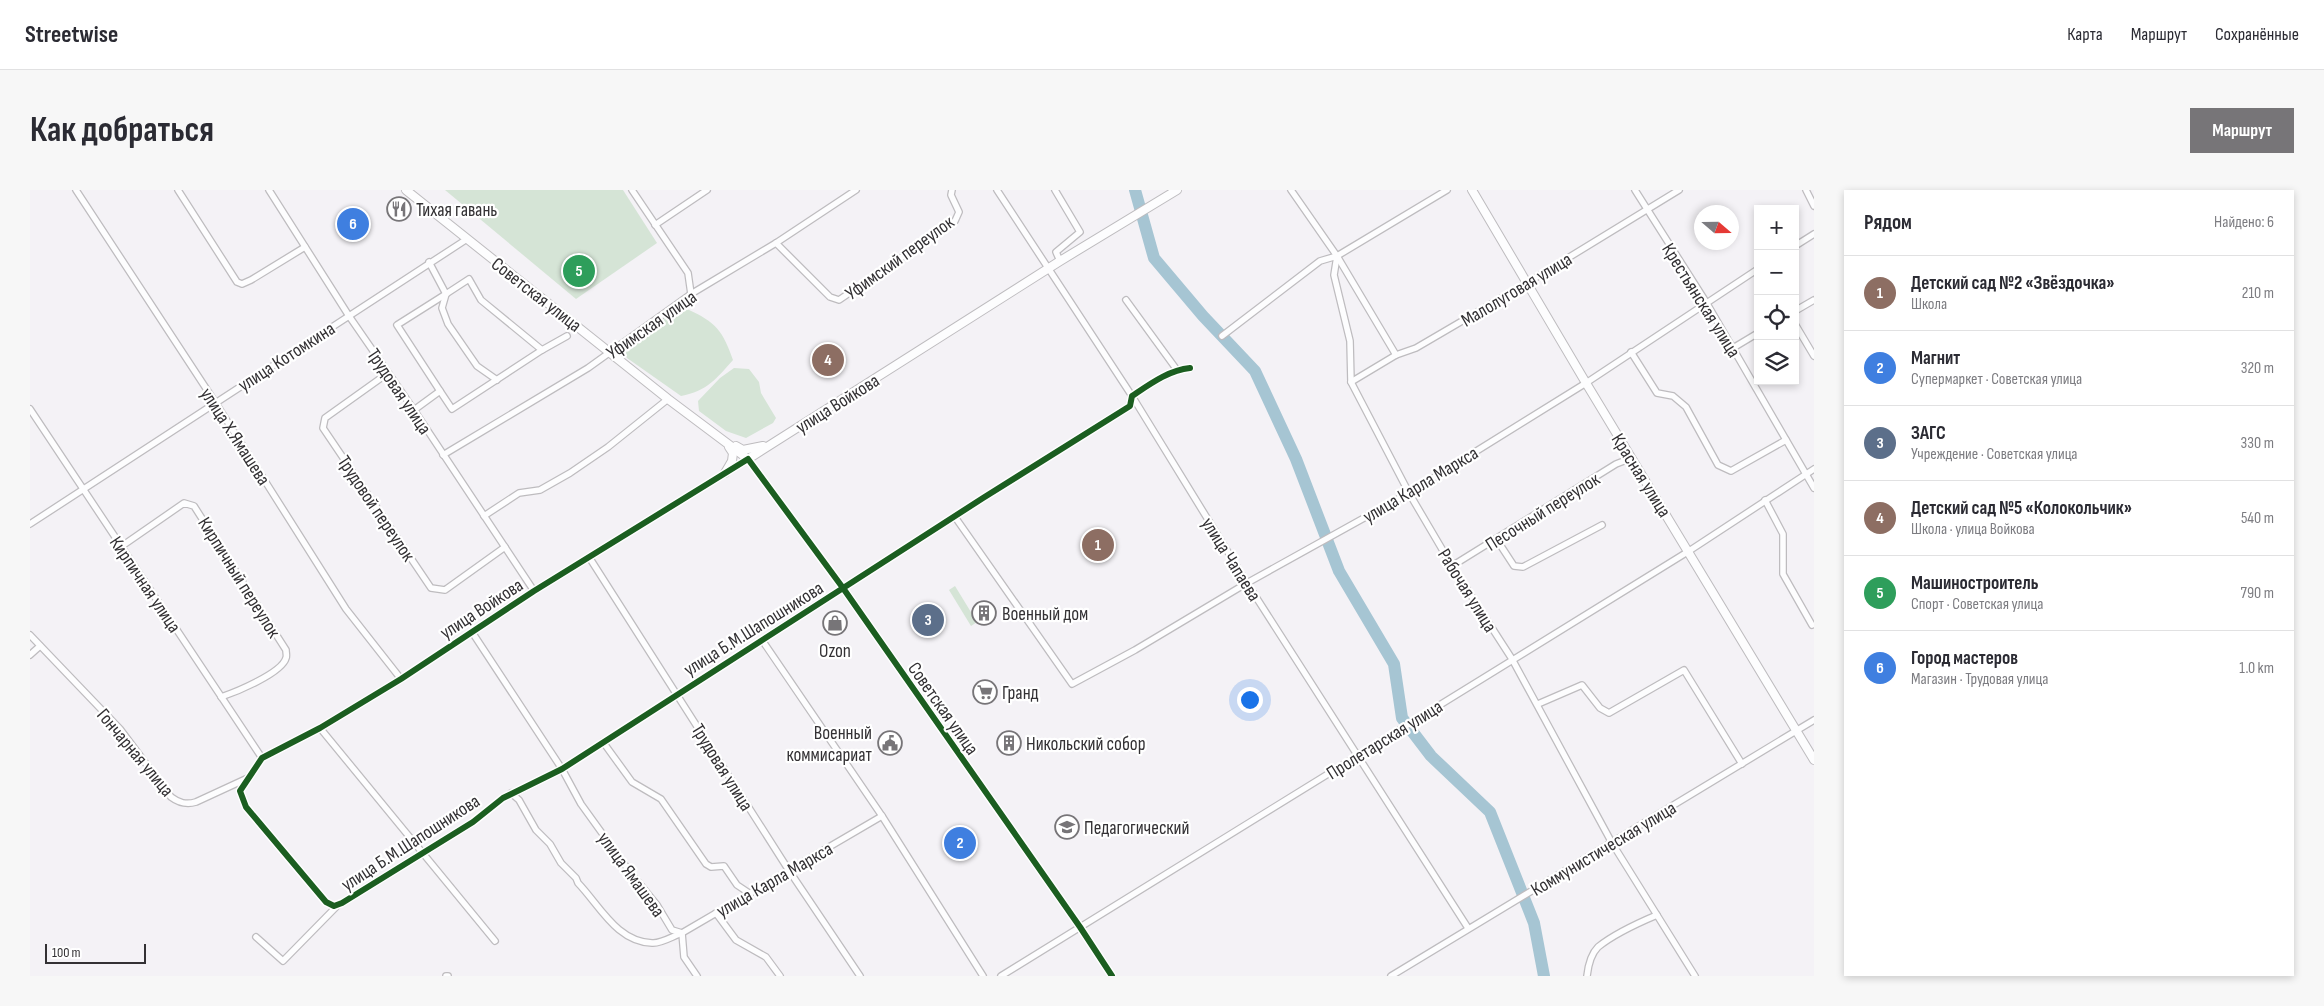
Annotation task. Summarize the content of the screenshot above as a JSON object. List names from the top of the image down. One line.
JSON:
{"streets":{"main road":["Советская улица","улица Войкова","Красная улица"],"street":["Уфимский переулок","Малолуговая улица","Крестьянская улица","Уфимская улица","улица Котомкина","Трудовая улица","улица Х.Ямашева","улица Карла Маркса","Трудовой переулок","Песочный переулок","улица Чапаева","Кирпичный переулок","Кирпичная улица","Рабочая улица","улица Б.М.Шапошникова","Пролетарская улица","Гончарная улица","Коммунистическая улица","улица Ямашева"]},"crossings":[["Уфимский переулок","Уфимская улица"],["Малолуговая улица","Крестьянская улица"],["Малолуговая улица","Красная улица"],["Малолуговая улица","Рабочая улица"],["Советская улица","Уфимская улица"],["Советская улица","улица Котомкина"],["Советская улица","улица Войкова"],["Советская улица","улица Б.М.Шапошникова"],["Советская улица","Пролетарская улица"],["Крестьянская улица","улица Карла Маркса"],["Крестьянская улица","Пролетарская улица"],["Уфимская улица","Трудовая улица"],["улица Котомкина","Трудовая улица"],["улица Котомкина","улица Х.Ямашева"],["улица Котомкина","Кирпичная улица"],["Трудовая улица","улица Войкова"],["Трудовая улица","улица Карла Маркса"],["Трудовая улица","Трудовой переулок"],["Трудовая улица","улица Б.М.Шапошникова"],["улица Войкова","улица Х.Ямашева"],["улица Войкова","улица Чапаева"],["улица Войкова","Кирпичная улица"],["Красная улица","улица Карла Маркса"],["Красная улица","Песочный переулок"],["Красная улица","Пролетарская улица"],["Красная улица","Коммунистическая улица"],["улица Карла Маркса","улица Чапаева"],["улица Карла Маркса","Рабочая улица"],["улица Карла Маркса","улица Б.М.Шапошникова"],["улица Карла Маркса","улица Ямашева"],["Песочный переулок","Рабочая улица"],["улица Чапаева","улица Б.М.Шапошникова"],["улица Чапаева","Пролетарская улица"],["улица Чапаева","Коммунистическая улица"],["Кирпичный переулок","Кирпичная улица"],["Рабочая улица","Пролетарская улица"],["Рабочая улица","Коммунистическая улица"],["улица Б.М.Шапошникова","Гончарная улица"],["улица Б.М.Шапошникова","улица Ямашева"]],"places":{"restaurant":["Тихая гавань"],"building":["Военный дом","Никольский собор"],"shop":["Ozon"],"supermarket":["Гранд"],"public building":["Военный коммисариат"],"school or university":["Педагогический"]},"scale_bar":"100 m","north":"right","page":{"header":"Streetwise","nav":["Карта","Маршрут","Сохранённые"],"buttons":"Маршрут","title":"Как добраться","heading":["Рядом","Найдено: 6"],"map_buttons":["+","−"],"pins":["6","5","4","1","3","2"],"list":[{"mark":"1","name":"Детский сад №2 «Звёздочка»","note":"Школа","value":"210 m"},{"mark":"2","name":"Магнит","note":"Супермаркет · Советская улица","value":"320 m"},{"mark":"3","name":"ЗАГС","note":"Учреждение · Советская улица","value":"330 m"},{"mark":"4","name":"Детский сад №5 «Колокольчик»","note":"Школа · улица Войкова","value":"540 m"},{"mark":"5","name":"Машиностроитель","note":"Спорт · Советская улица","value":"790 m"},{"mark":"6","name":"Город мастеров","note":"Магазин · Трудовая улица","value":"1.0 km"}],"scale":"100 m"}}
